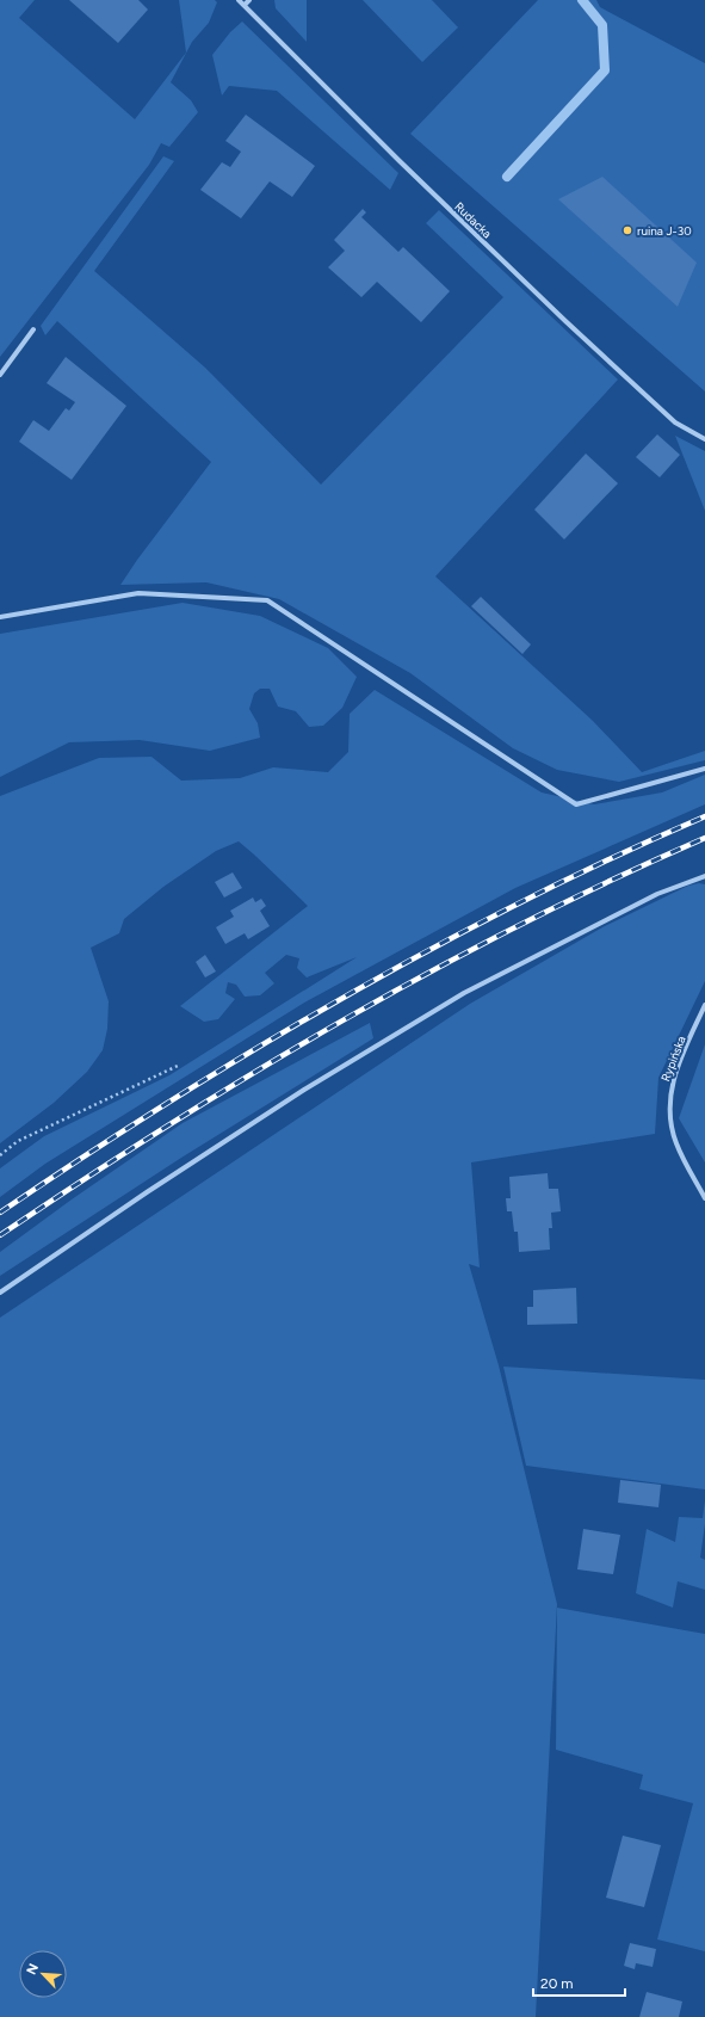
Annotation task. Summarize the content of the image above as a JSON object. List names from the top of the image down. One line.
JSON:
{"streets":{"street":["Rudacka","Rypińska"]},"places":["ruina J-30"],"scale_bar":"20 m","north":"top left"}
